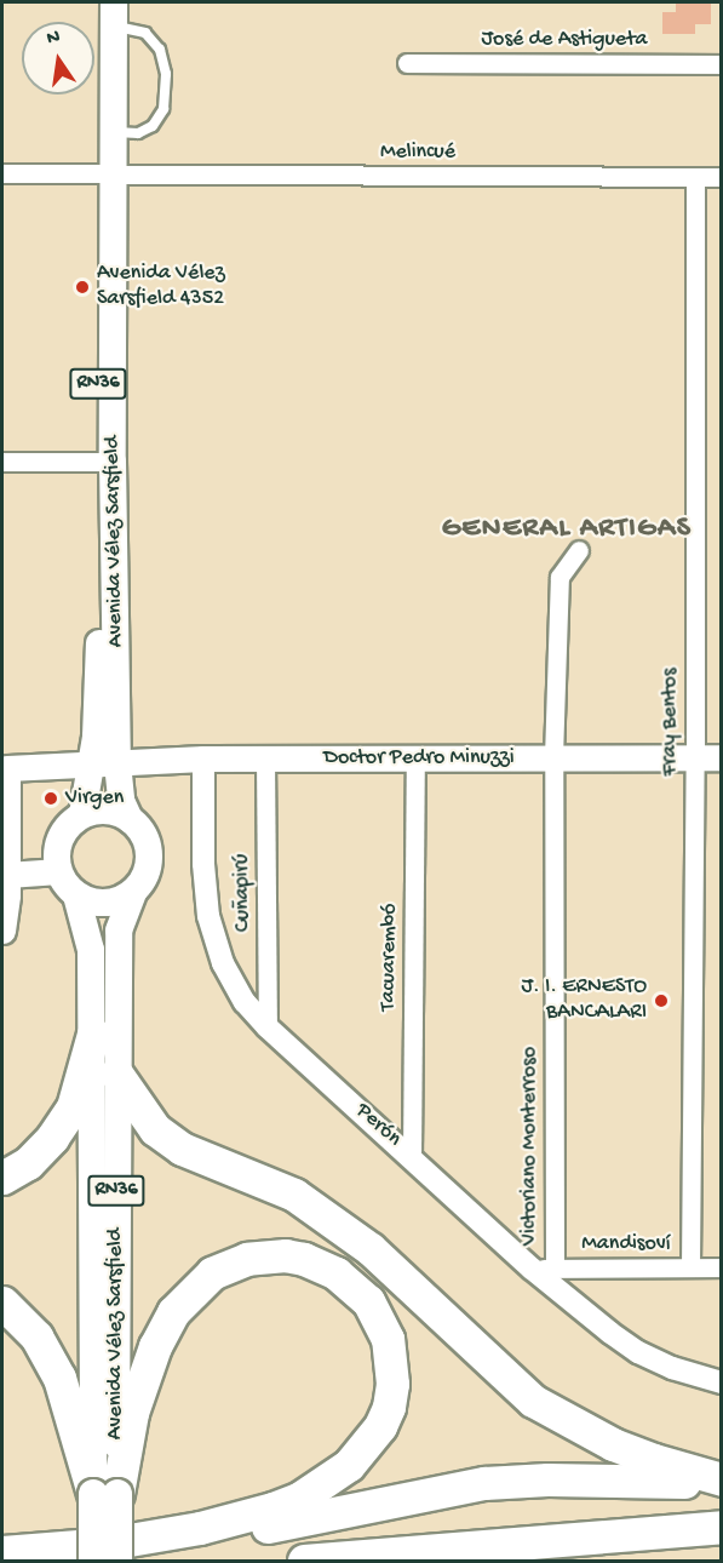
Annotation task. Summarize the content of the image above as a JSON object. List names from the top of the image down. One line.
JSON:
{"streets":{"highway":["RN36","Avenida Vélez Sarsfield"],"main road":["Doctor Pedro Minuzzi"],"street":["José de Astigueta","Melincué","Fray Bentos","Cuñapirú","Tacuarembó","Perón","Victoriano Monterroso","Mandisoví"]},"crossings":[["Melincué","Avenida Vélez Sarsfield"],["Melincué","Fray Bentos"],["RN36","Avenida Vélez Sarsfield"],["Avenida Vélez Sarsfield","Doctor Pedro Minuzzi"],["Fray Bentos","Doctor Pedro Minuzzi"],["Fray Bentos","Mandisoví"],["Doctor Pedro Minuzzi","Cuñapirú"],["Doctor Pedro Minuzzi","Tacuarembó"],["Doctor Pedro Minuzzi","Perón"],["Doctor Pedro Minuzzi","Victoriano Monterroso"],["Cuñapirú","Perón"],["Tacuarembó","Perón"],["Perón","Mandisoví"],["Victoriano Monterroso","Mandisoví"]],"districts":["GENERAL ARTIGAS"],"places":["Avenida Vélez Sarsfield 4352","Virgen","J. I. ERNESTO BANCALARI"],"north":"top"}
